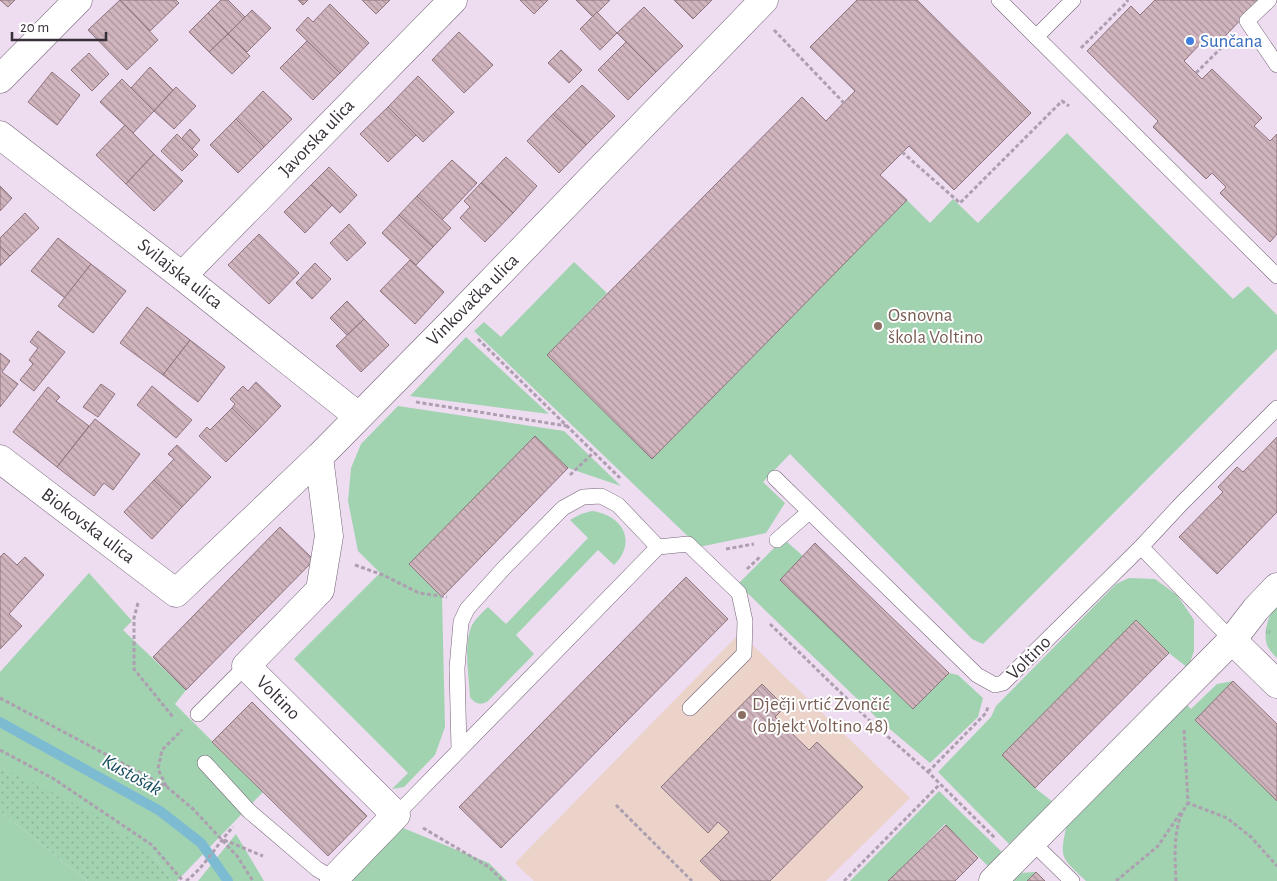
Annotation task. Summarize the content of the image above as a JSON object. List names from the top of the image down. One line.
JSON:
{"streets":{"street":["Javorska ulica","Svilajska ulica","Vinkovačka ulica","Biokovska ulica","Voltino"]},"crossings":[["Javorska ulica","Svilajska ulica"],["Svilajska ulica","Vinkovačka ulica"],["Vinkovačka ulica","Biokovska ulica"],["Vinkovačka ulica","Voltino"]],"water":["Kustošak"],"places":["Sunčana","Osnovna škola Voltino","Dječji vrtić Zvončić (objekt Voltino 48)"],"scale_bar":"20 m"}
